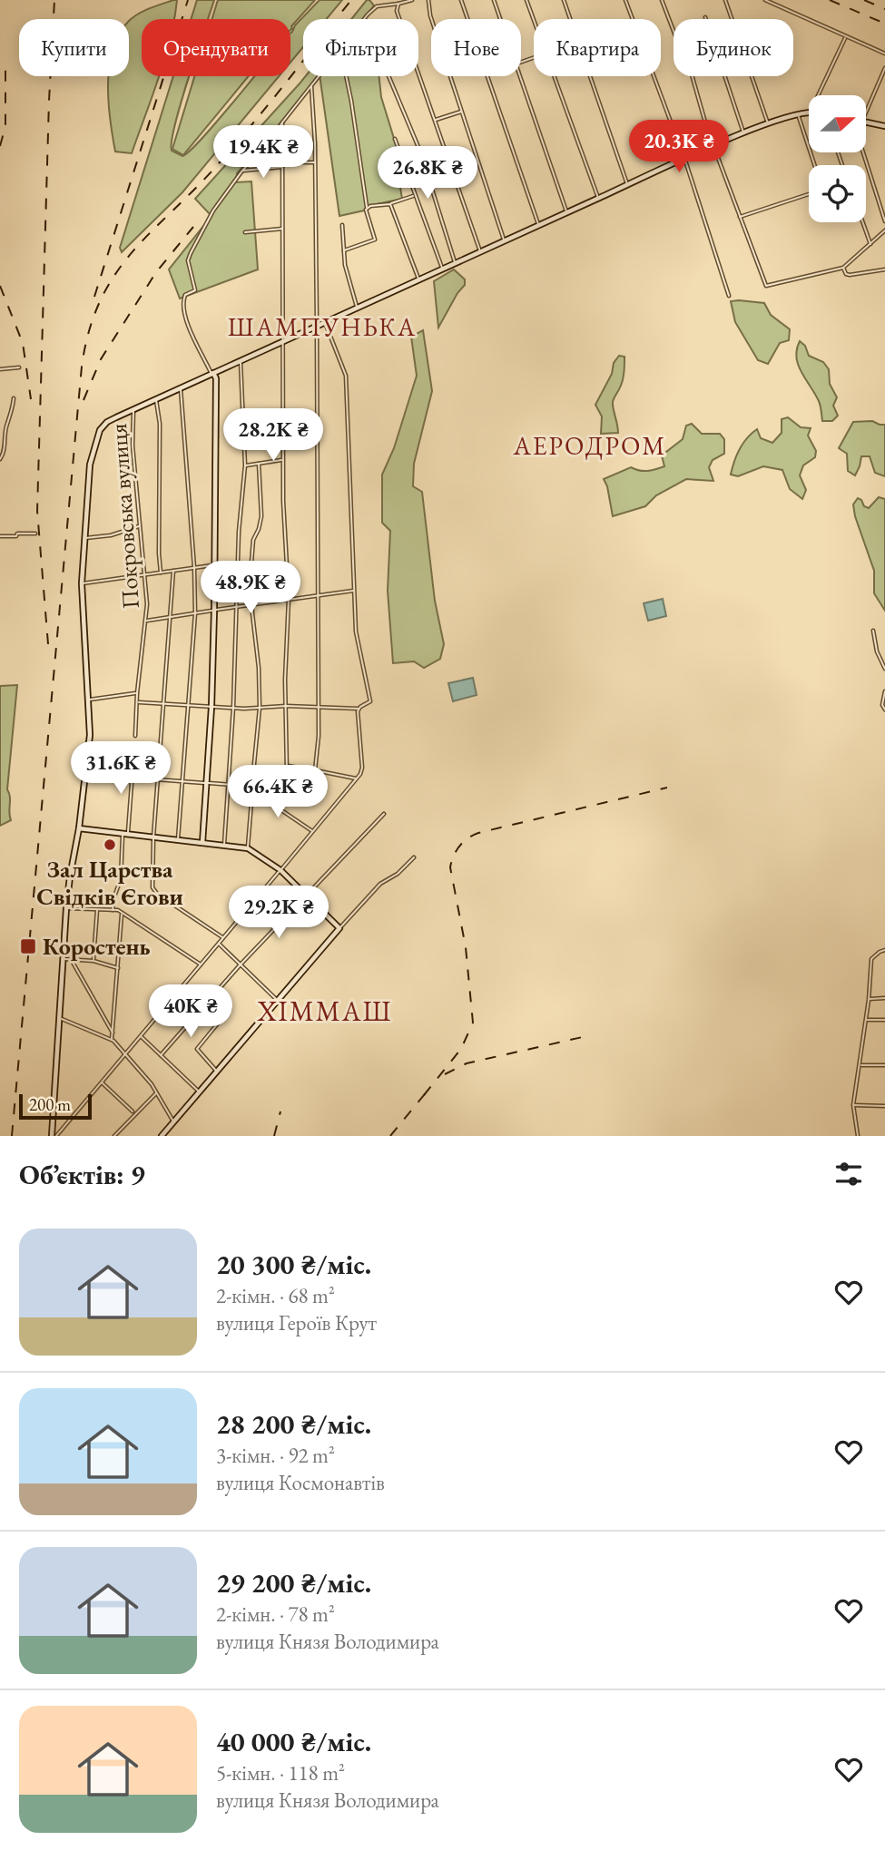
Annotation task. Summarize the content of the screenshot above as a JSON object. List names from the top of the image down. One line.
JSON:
{"streets":{"street":["Покровська вулиця"]},"districts":["ШАМПУНЬКА","АЕРОДРОМ","ХІММАШ"],"places":{"other":["Зал Царства Свідків Єгови"],"transit":["Коростень"]},"scale_bar":"200 m","north":"right","page":{"chip":["Купити","Орендувати","Фільтри","Нове","Квартира","Будинок"],"price":["20.3K ₴","19.4K ₴","26.8K ₴","28.2K ₴","48.9K ₴","31.6K ₴","66.4K ₴","29.2K ₴","40K ₴"],"scale":"200 m","heading":"Об’єктів: 9","list":[{"name":"20 300 ₴/міс.","note":"2-кімн. · 68 m² · вулиця Героїв Крут"},{"name":"28 200 ₴/міс.","note":"3-кімн. · 92 m² · вулиця Космонавтів"},{"name":"29 200 ₴/міс.","note":"2-кімн. · 78 m² · вулиця Князя Володимира"},{"name":"40 000 ₴/міс.","note":"5-кімн. · 118 m² · вулиця Князя Володимира"}]}}
